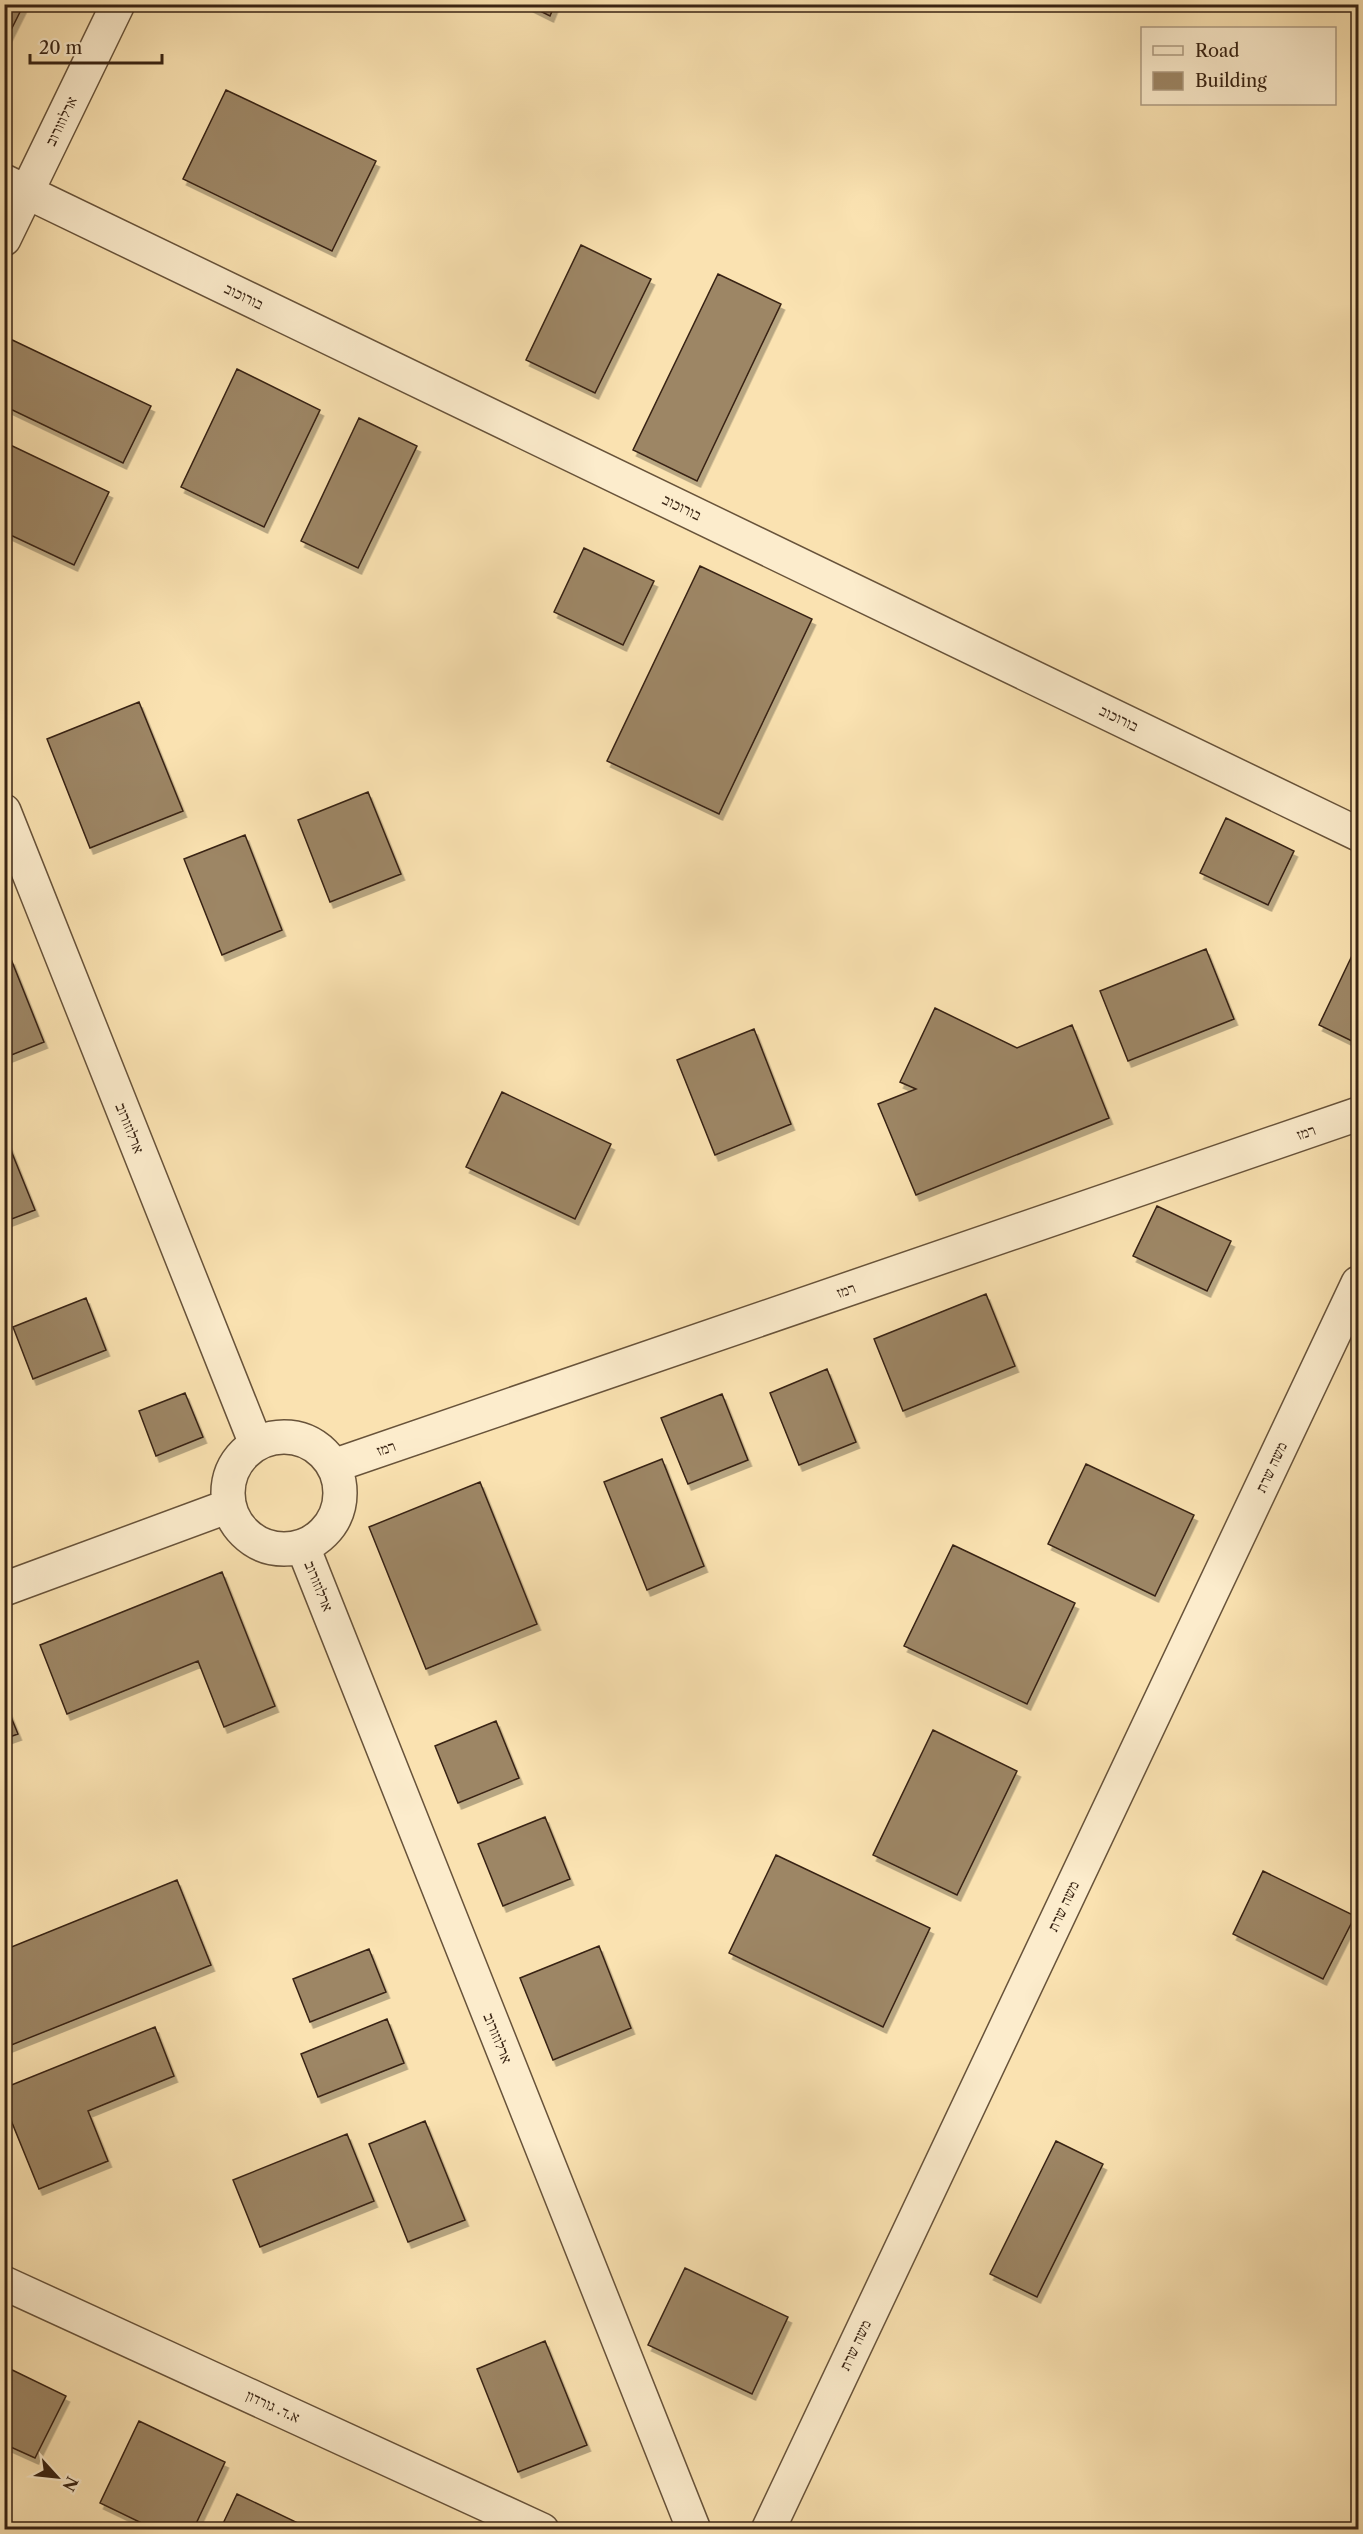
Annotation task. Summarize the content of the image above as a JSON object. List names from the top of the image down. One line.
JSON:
{"streets":{"street":["ארלוזורוב","בורוכוב","רמז","משה שרת","א.ד. גורדון"]},"crossings":[["ארלוזורוב","בורוכוב"],["ארלוזורוב","רמז"]],"legend":["Road","Building"],"scale_bar":"20 m","north":"bottom right"}
